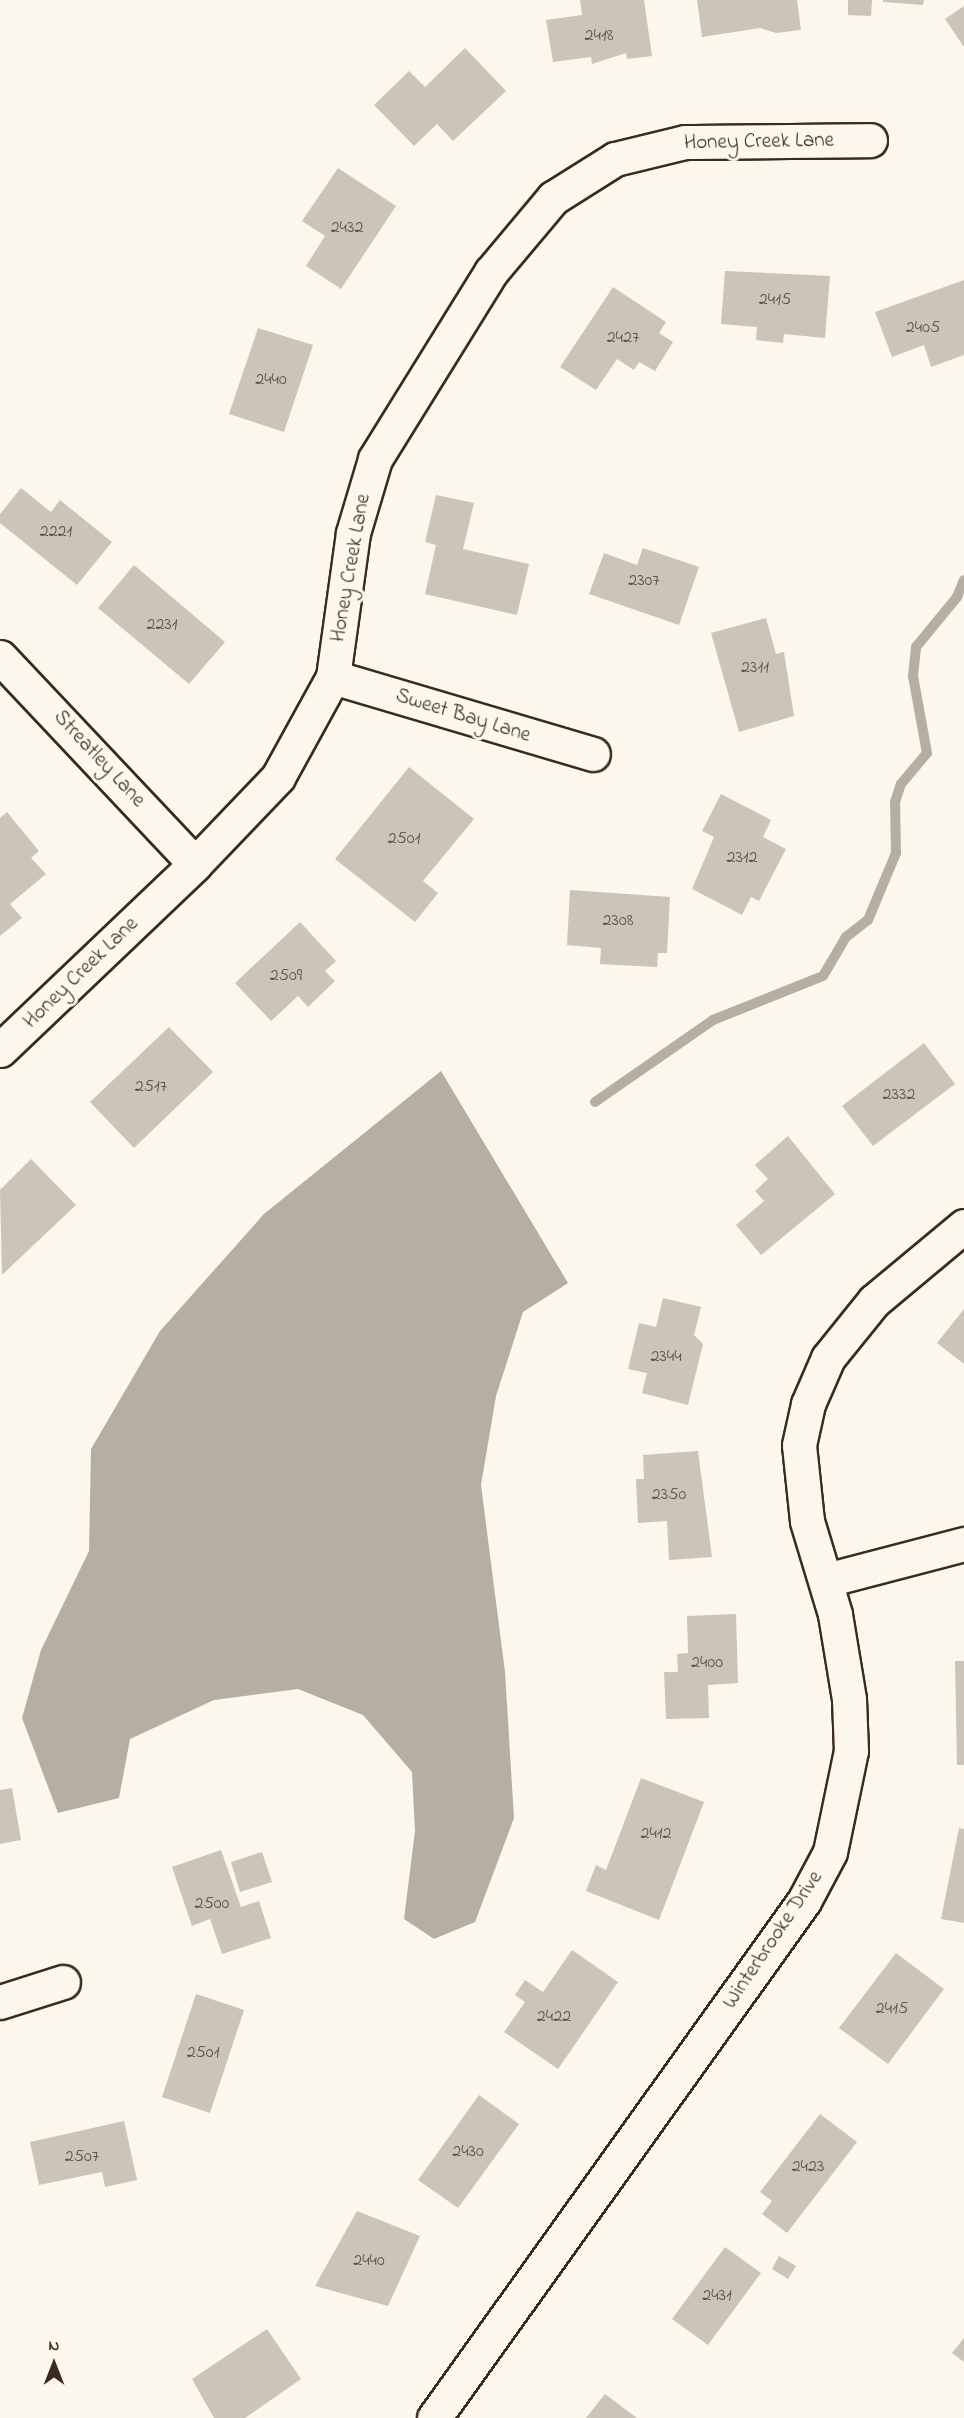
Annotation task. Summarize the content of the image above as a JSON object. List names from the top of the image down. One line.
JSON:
{"streets":{"street":["Honey Creek Lane","Sweet Bay Lane","Streatley Lane","Winterbrooke Drive"]},"crossings":[["Honey Creek Lane","Sweet Bay Lane"],["Honey Creek Lane","Streatley Lane"]],"house_numbers":["2418","2432","2415","2405","2427","2440","2221","2307","2231","2311","2501","2312","2308","2509","2517","2332","2344","2350","2400","2412","2500","2415","2422","2501","2430","2507","2423","2440","2431"],"north":"top"}
